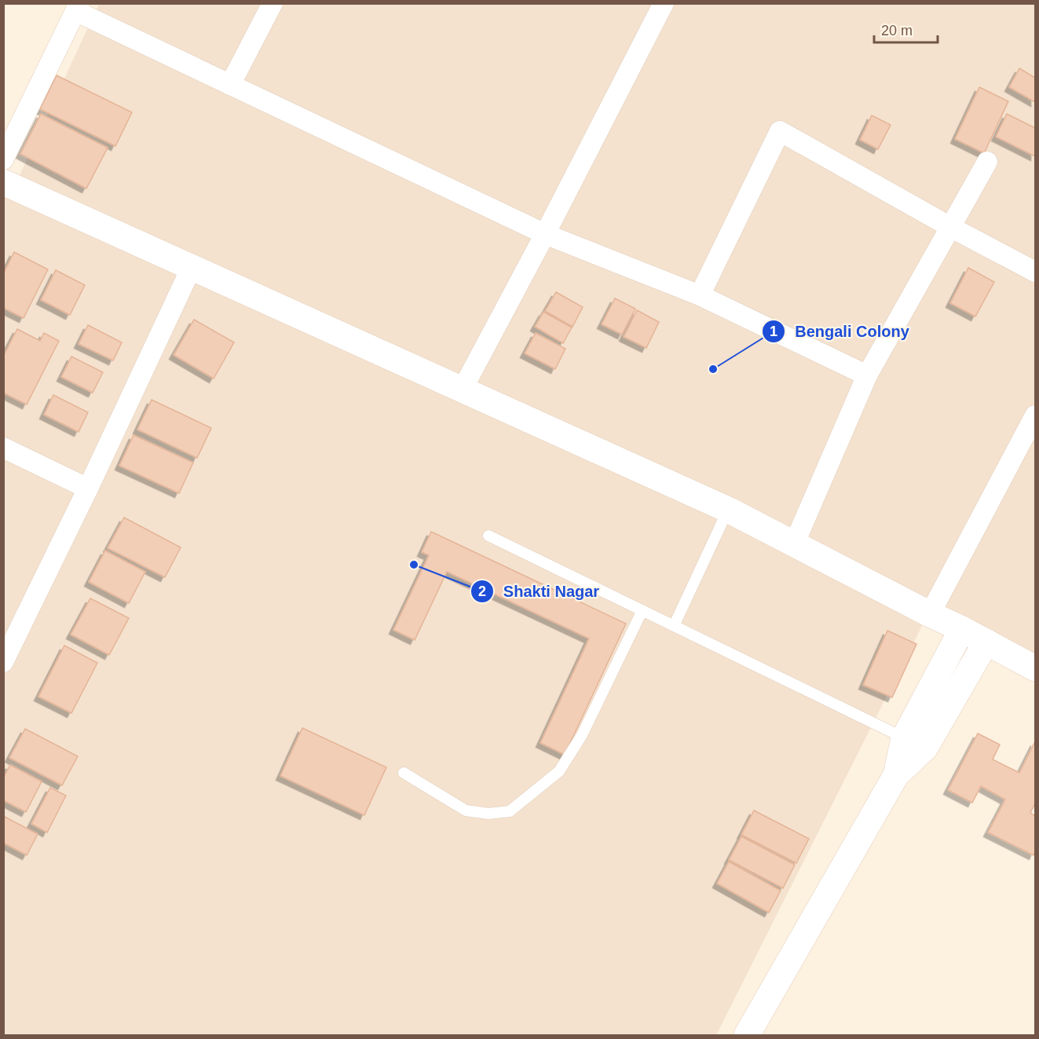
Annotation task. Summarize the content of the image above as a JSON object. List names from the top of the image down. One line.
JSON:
{"places":["Bengali Colony","Shakti Nagar"],"scale_bar":"20 m"}
